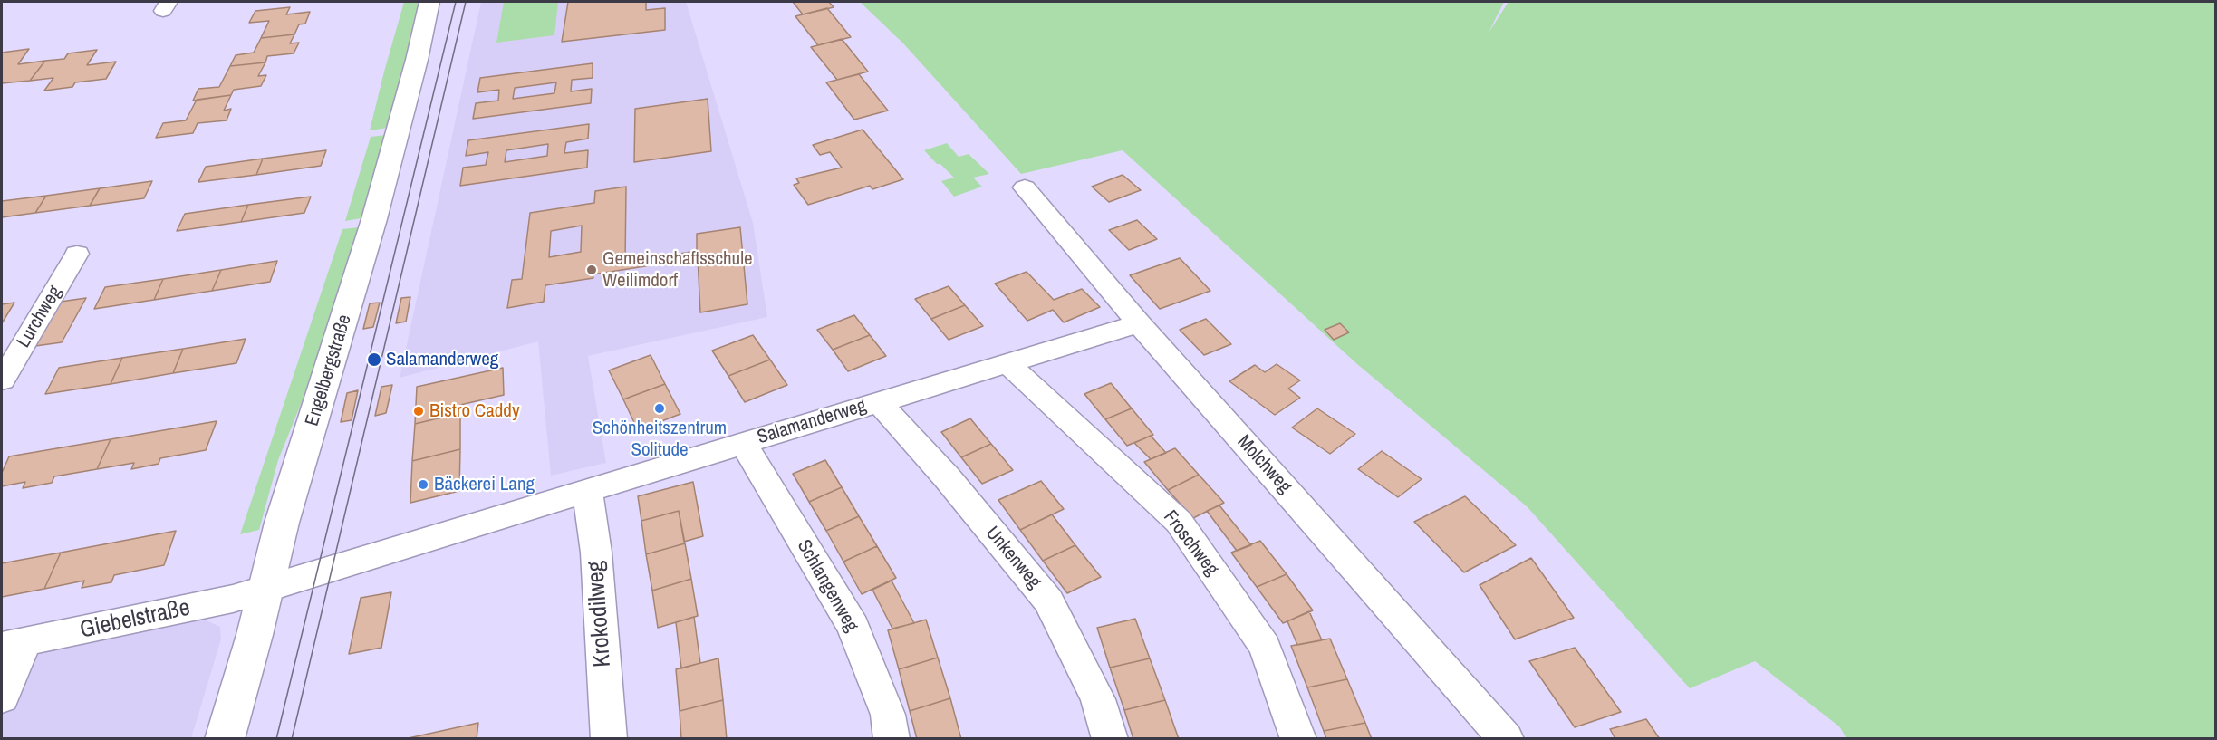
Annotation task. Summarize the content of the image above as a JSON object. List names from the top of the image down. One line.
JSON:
{"streets":{"main road":["Engelbergstraße"],"street":["Lurchweg","Salamanderweg","Molchweg","Froschweg","Unkenweg","Schlangenweg","Krokodilweg","Giebelstraße"]},"crossings":[["Engelbergstraße","Salamanderweg"],["Engelbergstraße","Giebelstraße"],["Salamanderweg","Molchweg"],["Salamanderweg","Froschweg"],["Salamanderweg","Unkenweg"],["Salamanderweg","Schlangenweg"],["Salamanderweg","Krokodilweg"],["Salamanderweg","Giebelstraße"]],"places":["Gemeinschaftsschule Weilimdorf","Salamanderweg","Schönheitszentrum Solitude","Bistro Caddy","Bäckerei Lang"]}
